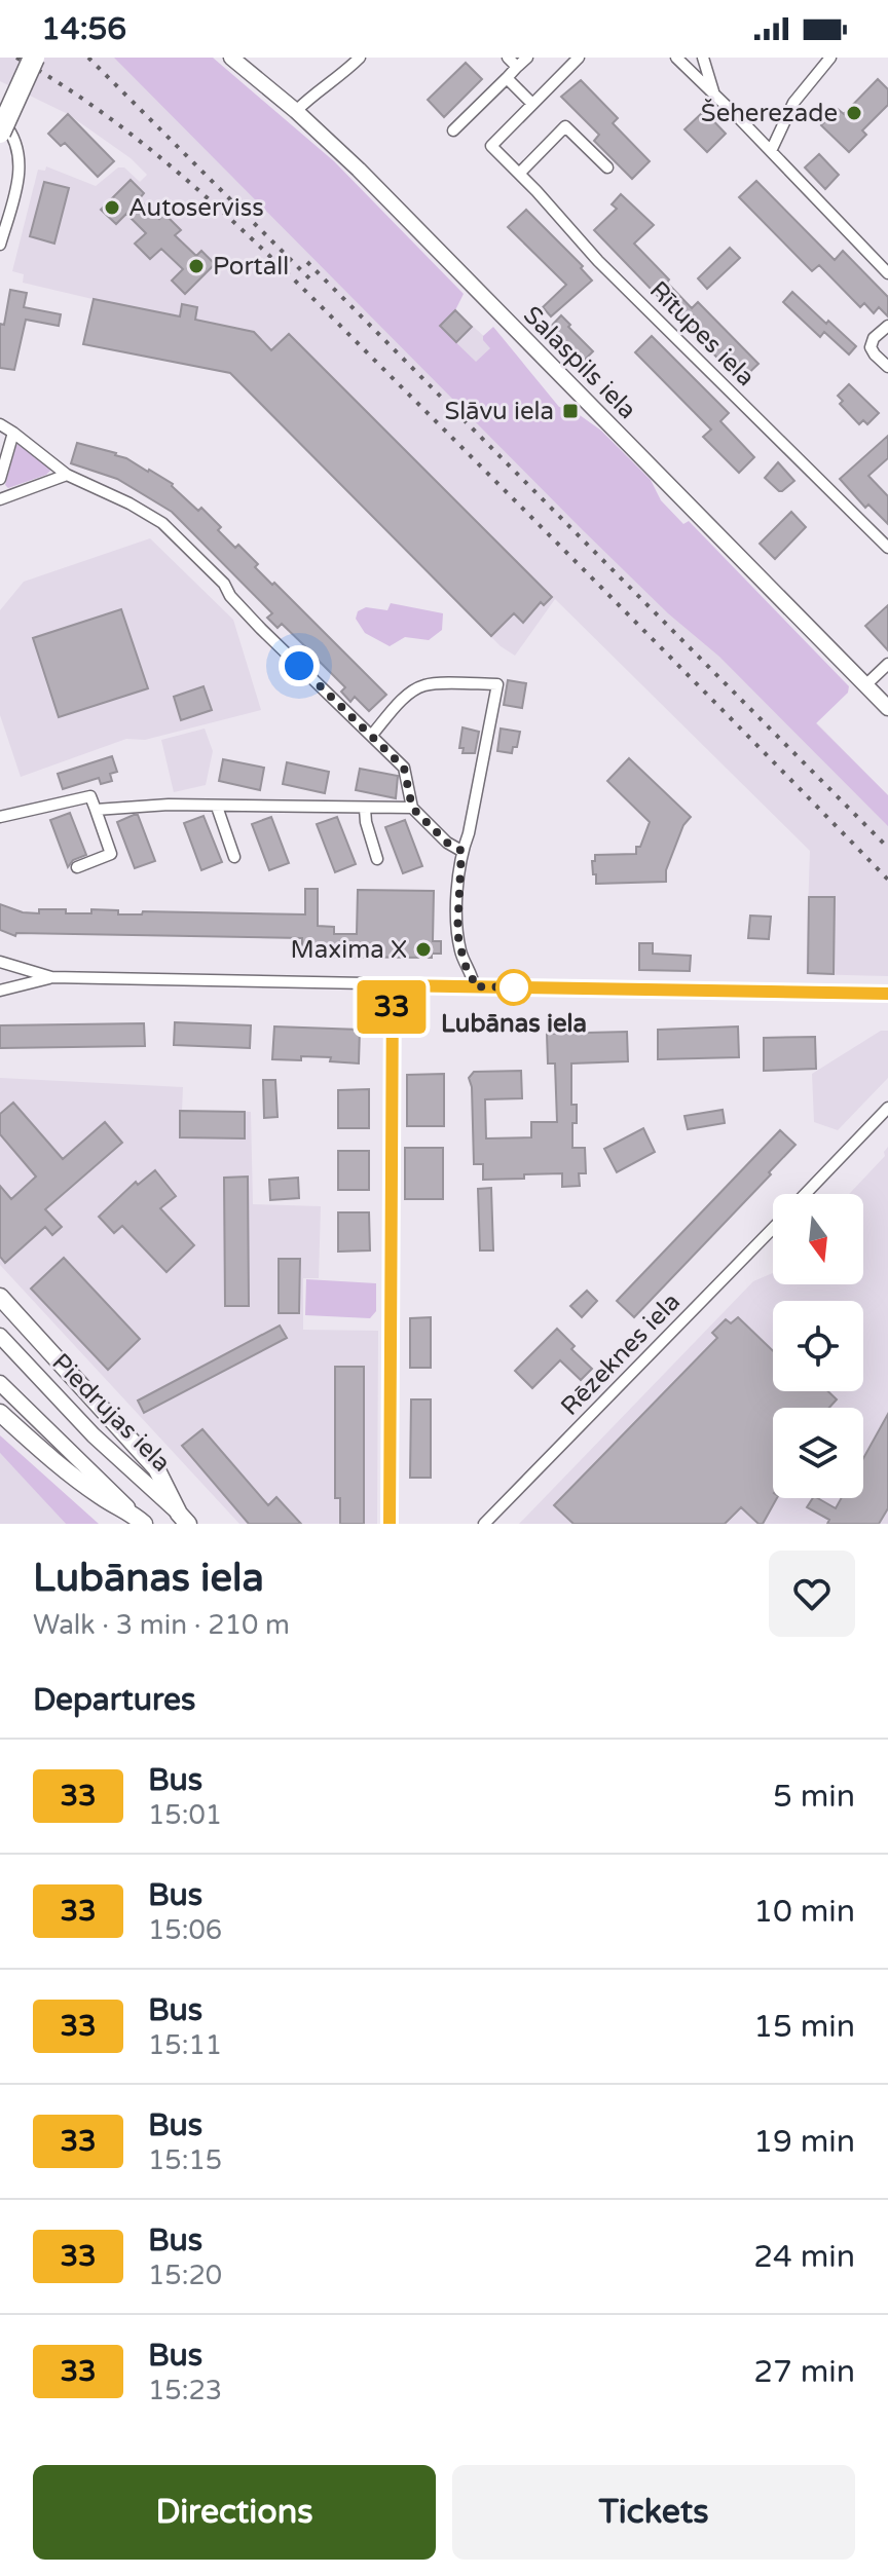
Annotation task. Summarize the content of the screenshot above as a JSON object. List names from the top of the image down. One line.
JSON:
{"streets":{"street":["Rītupes iela","Salaspils iela","Rēzeknes iela","Piedrujas iela"]},"places":{"other":["Šeherezade","Autoserviss","Portall","Maxima X","Lubānas iela"],"transit":["Slāvu iela"]},"lines":["bus line 33"],"north":"bottom","page":{"status":"14:56","on_map":"33","heading":[["Lubānas iela","Walk · 3 min · 210 m"],"Departures"],"list":[{"mark":"33","name":"Bus","note":"15:01","value":"5 min"},{"mark":"33","name":"Bus","note":"15:06","value":"10 min"},{"mark":"33","name":"Bus","note":"15:11","value":"15 min"},{"mark":"33","name":"Bus","note":"15:15","value":"19 min"},{"mark":"33","name":"Bus","note":"15:20","value":"24 min"},{"mark":"33","name":"Bus","note":"15:23","value":"27 min"}],"buttons":["Directions","Tickets"]}}
